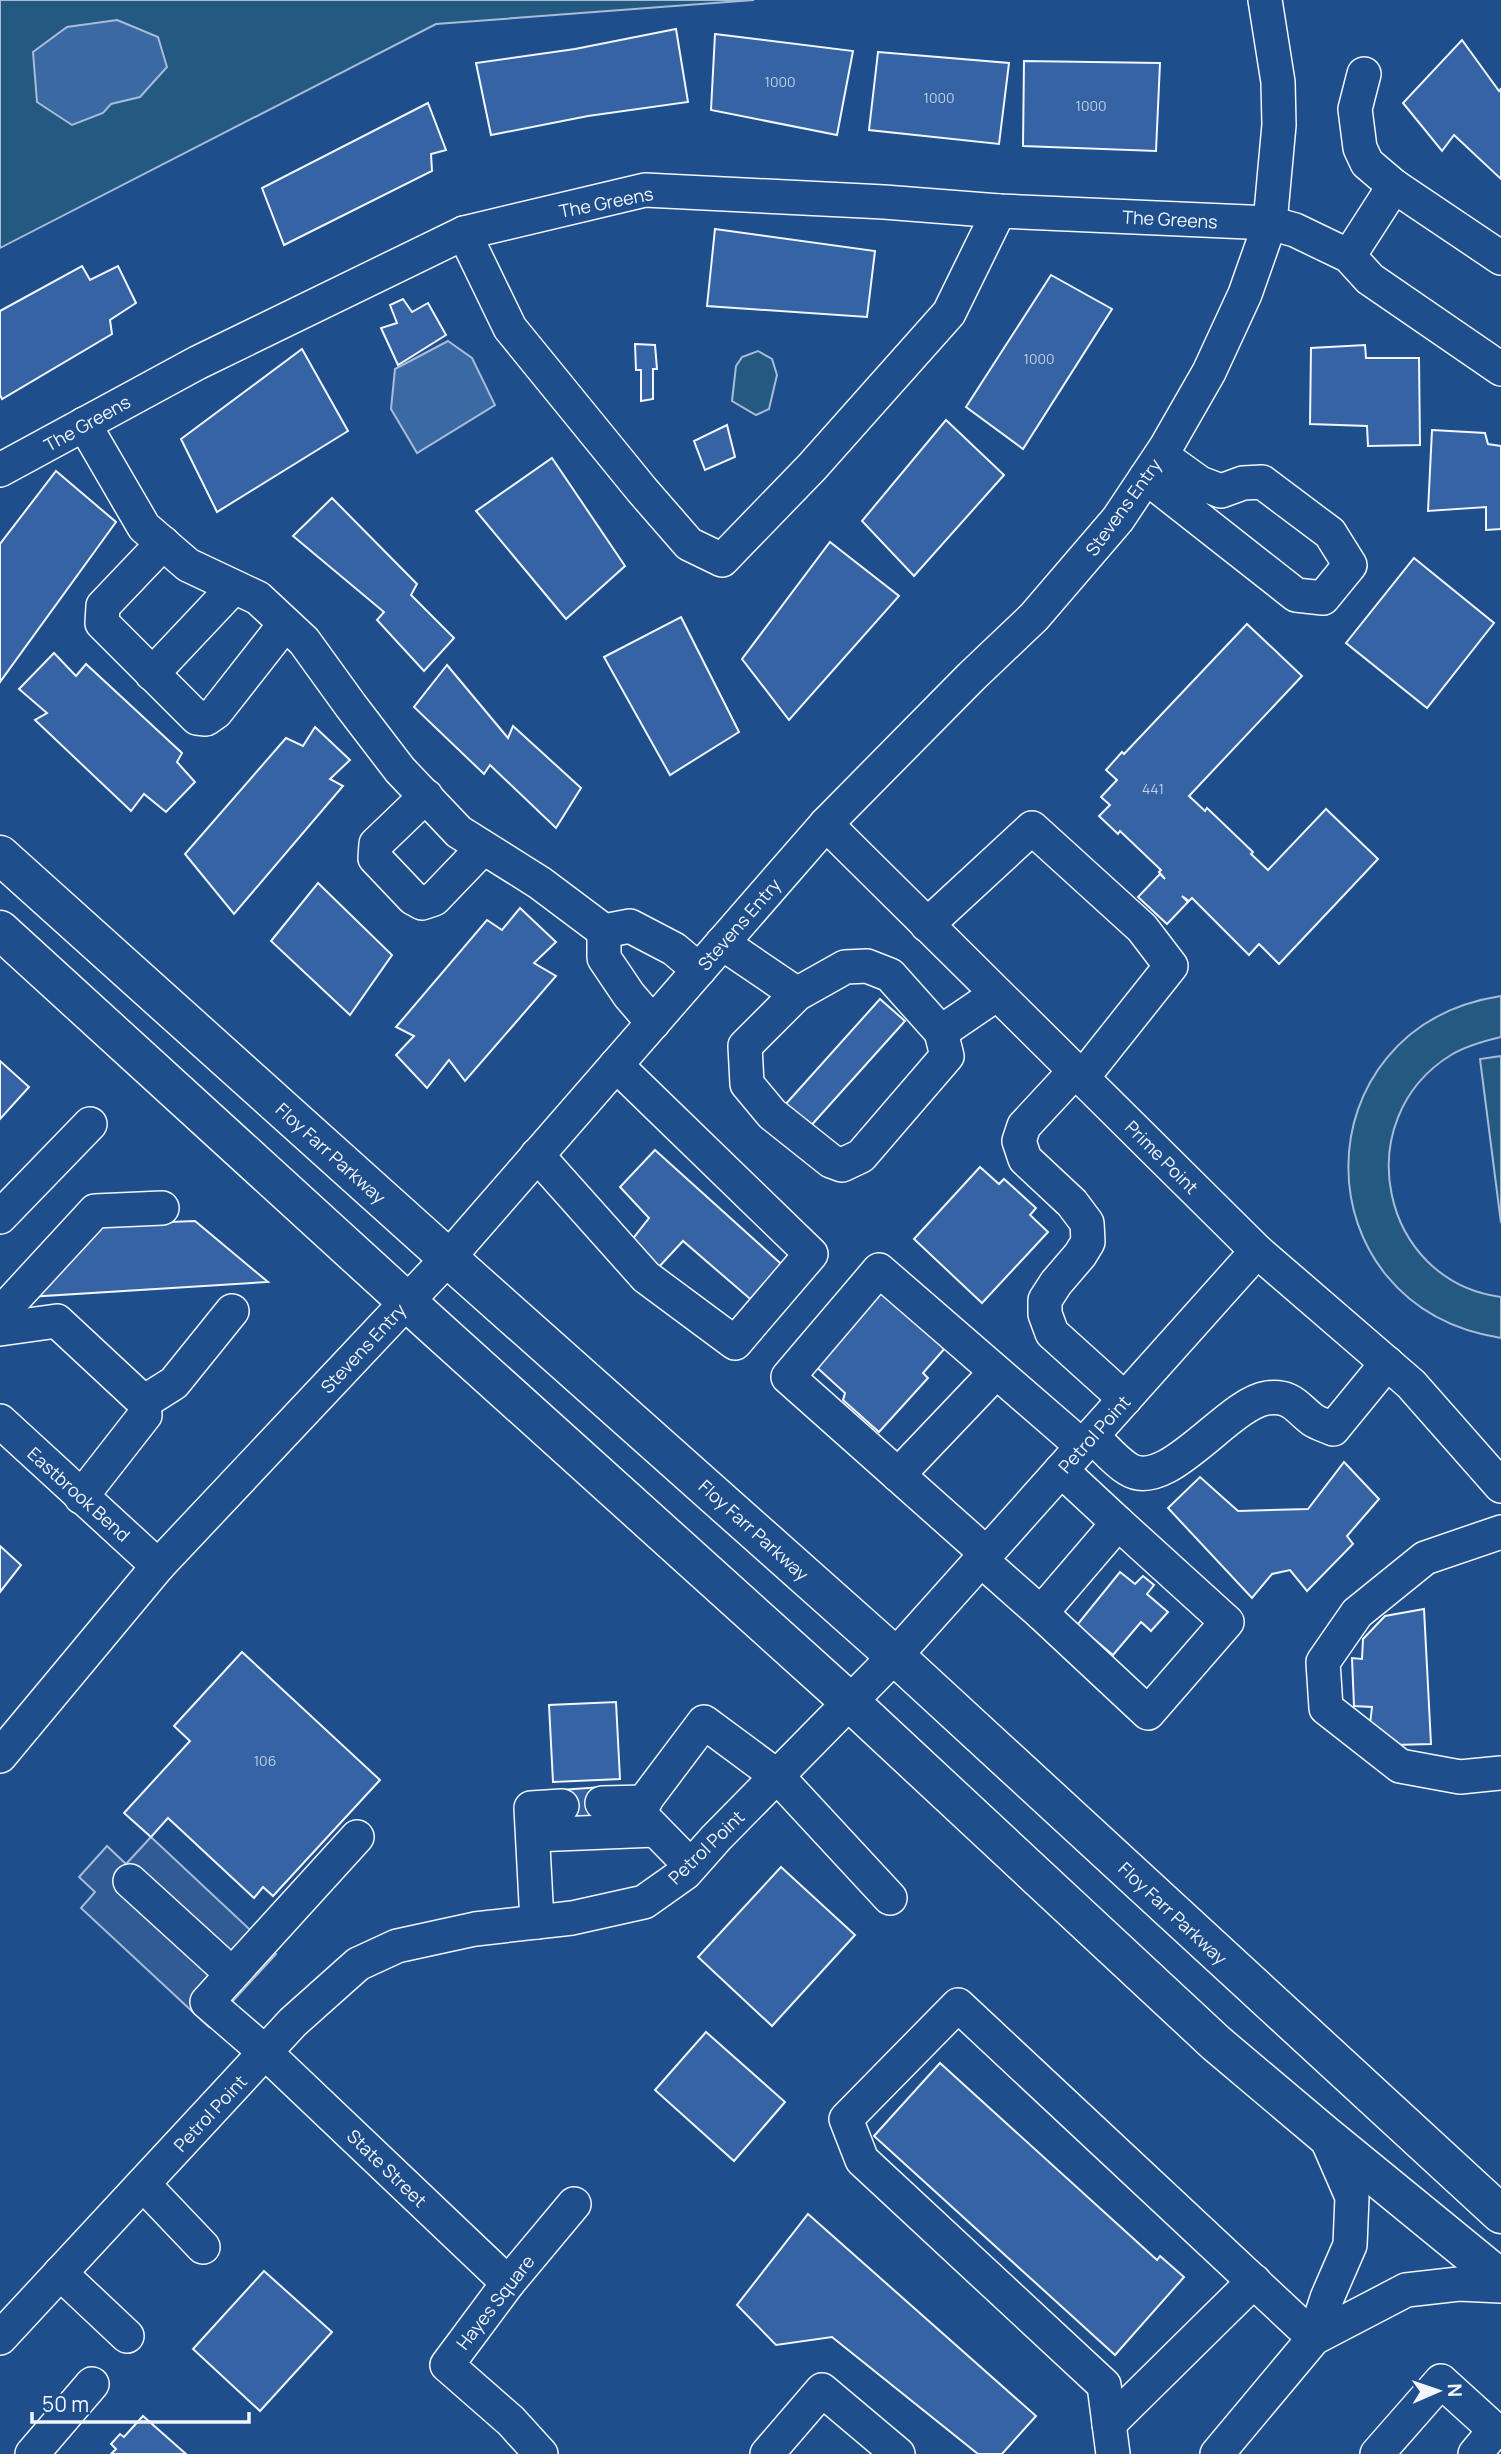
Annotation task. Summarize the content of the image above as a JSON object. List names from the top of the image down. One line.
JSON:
{"streets":{"main road":["Floy Farr Parkway"],"street":["The Greens","Stevens Entry","Prime Point","Petrol Point","Eastbrook Bend","State Street","Hayes Square"]},"crossings":[["The Greens","Stevens Entry"],["Stevens Entry","Floy Farr Parkway"],["Stevens Entry","Prime Point"],["Stevens Entry","Eastbrook Bend"],["Floy Farr Parkway","Petrol Point"],["Prime Point","Petrol Point"],["Petrol Point","State Street"],["State Street","Hayes Square"]],"house_numbers":["1000","1000","1000","1000","441","106"],"scale_bar":"50 m","north":"right"}
